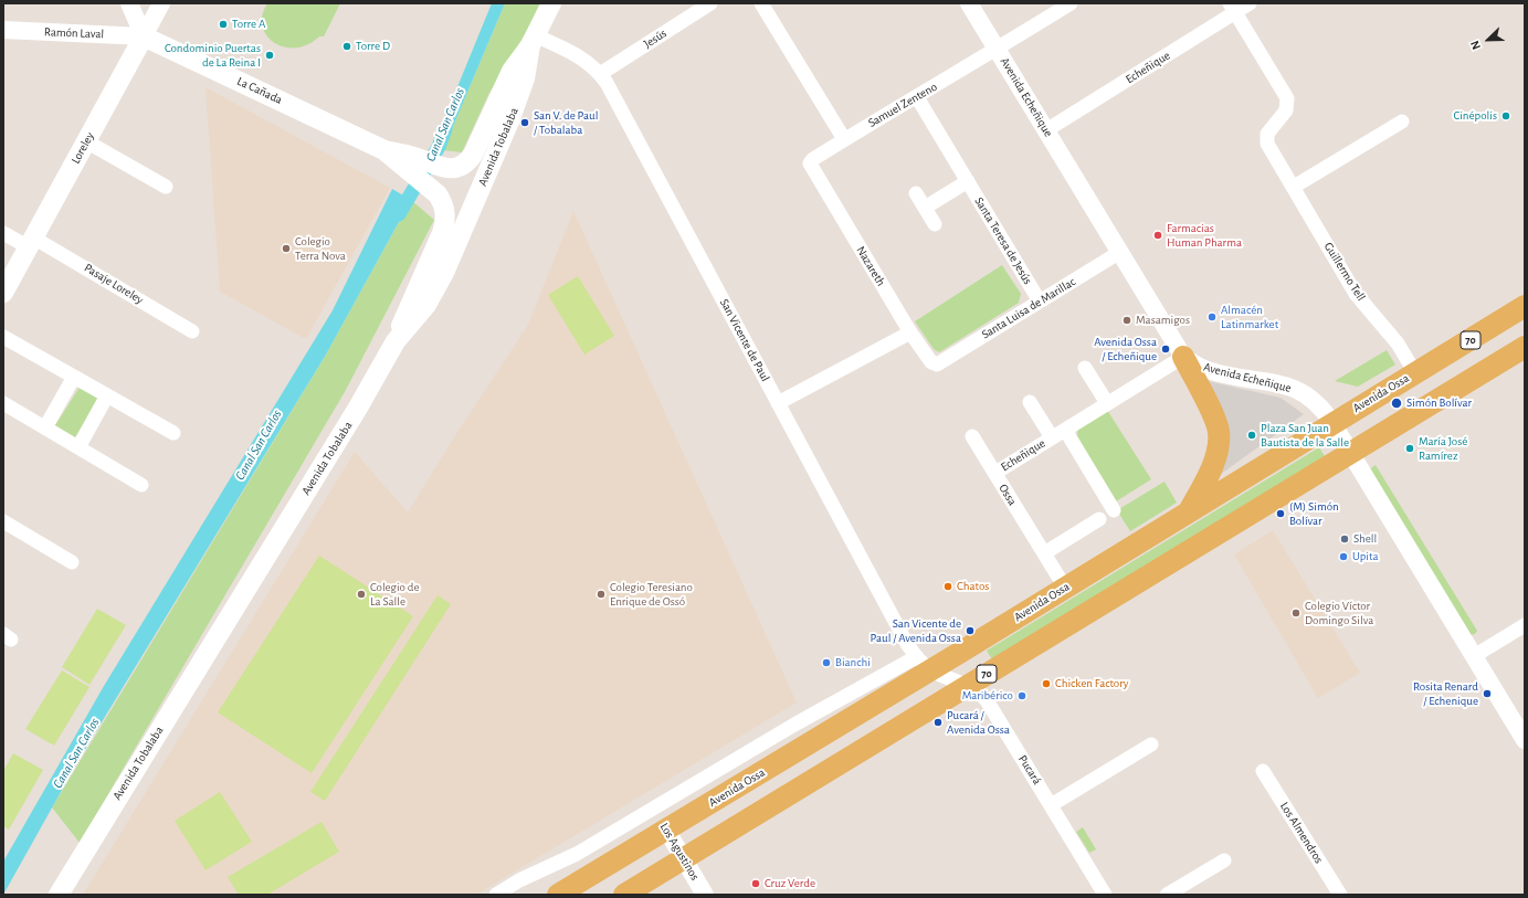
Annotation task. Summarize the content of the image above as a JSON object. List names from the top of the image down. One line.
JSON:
{"streets":{"main road":["La Cañada","Avenida Tobalaba","Loreley","70","Avenida Ossa"],"street":["Ramón Laval","Jesús","Echeñique","Avenida Echeñique","Samuel Zenteno","Santa Teresa de Jesús","Nazareth","Guillermo Tell","Pasaje Loreley","Santa Luisa de Marillac","San Vicente de Paul","Ossa","Pucará","Los Almendros","Los Agustinos"]},"crossings":[["Ramón Laval","La Cañada"],["Ramón Laval","Loreley"],["Jesús","San Vicente de Paul"],["Echeñique","Avenida Echeñique"],["Echeñique","Guillermo Tell"],["Echeñique","Ossa"],["La Cañada","Avenida Tobalaba"],["La Cañada","Loreley"],["La Cañada","San Vicente de Paul"],["Avenida Echeñique","Samuel Zenteno"],["Avenida Echeñique","Santa Luisa de Marillac"],["Avenida Echeñique","70"],["Avenida Echeñique","Avenida Ossa"],["Samuel Zenteno","Santa Teresa de Jesús"],["Samuel Zenteno","Nazareth"],["Avenida Tobalaba","San Vicente de Paul"],["Loreley","Pasaje Loreley"],["Santa Teresa de Jesús","Santa Luisa de Marillac"],["Nazareth","Santa Luisa de Marillac"],["Guillermo Tell","Avenida Ossa"],["San Vicente de Paul","Avenida Ossa"],["San Vicente de Paul","Pucará"],["70","Pucará"],["70","Los Agustinos"],["Avenida Ossa","Ossa"],["Avenida Ossa","Pucará"],["Avenida Ossa","Los Agustinos"]],"water":["Canal San Carlos"],"places":["Torre A","Torre D","Condominio Puertas de La Reina I","Cinépolis","San V. de Paul / Tobalaba","Farmacias Human Pharma","Colegio Terra Nova","Almacén Latinmarket","Masamigos","Avenida Ossa / Echeñique","Simón Bolívar","Plaza San Juan Bautista de la Salle","María José Ramírez","(M) Simón Bolívar","Shell","Upita","Chatos","Colegio de La Salle","Colegio Teresiano Enrique de Ossó","Colegio Víctor Domingo Silva","San Vicente de Paul / Avenida Ossa","Bianchi","Chicken Factory","Rosita Renard / Echenique","Maribérico","Pucará / Avenida Ossa","Cruz Verde"],"north":"bottom left"}
